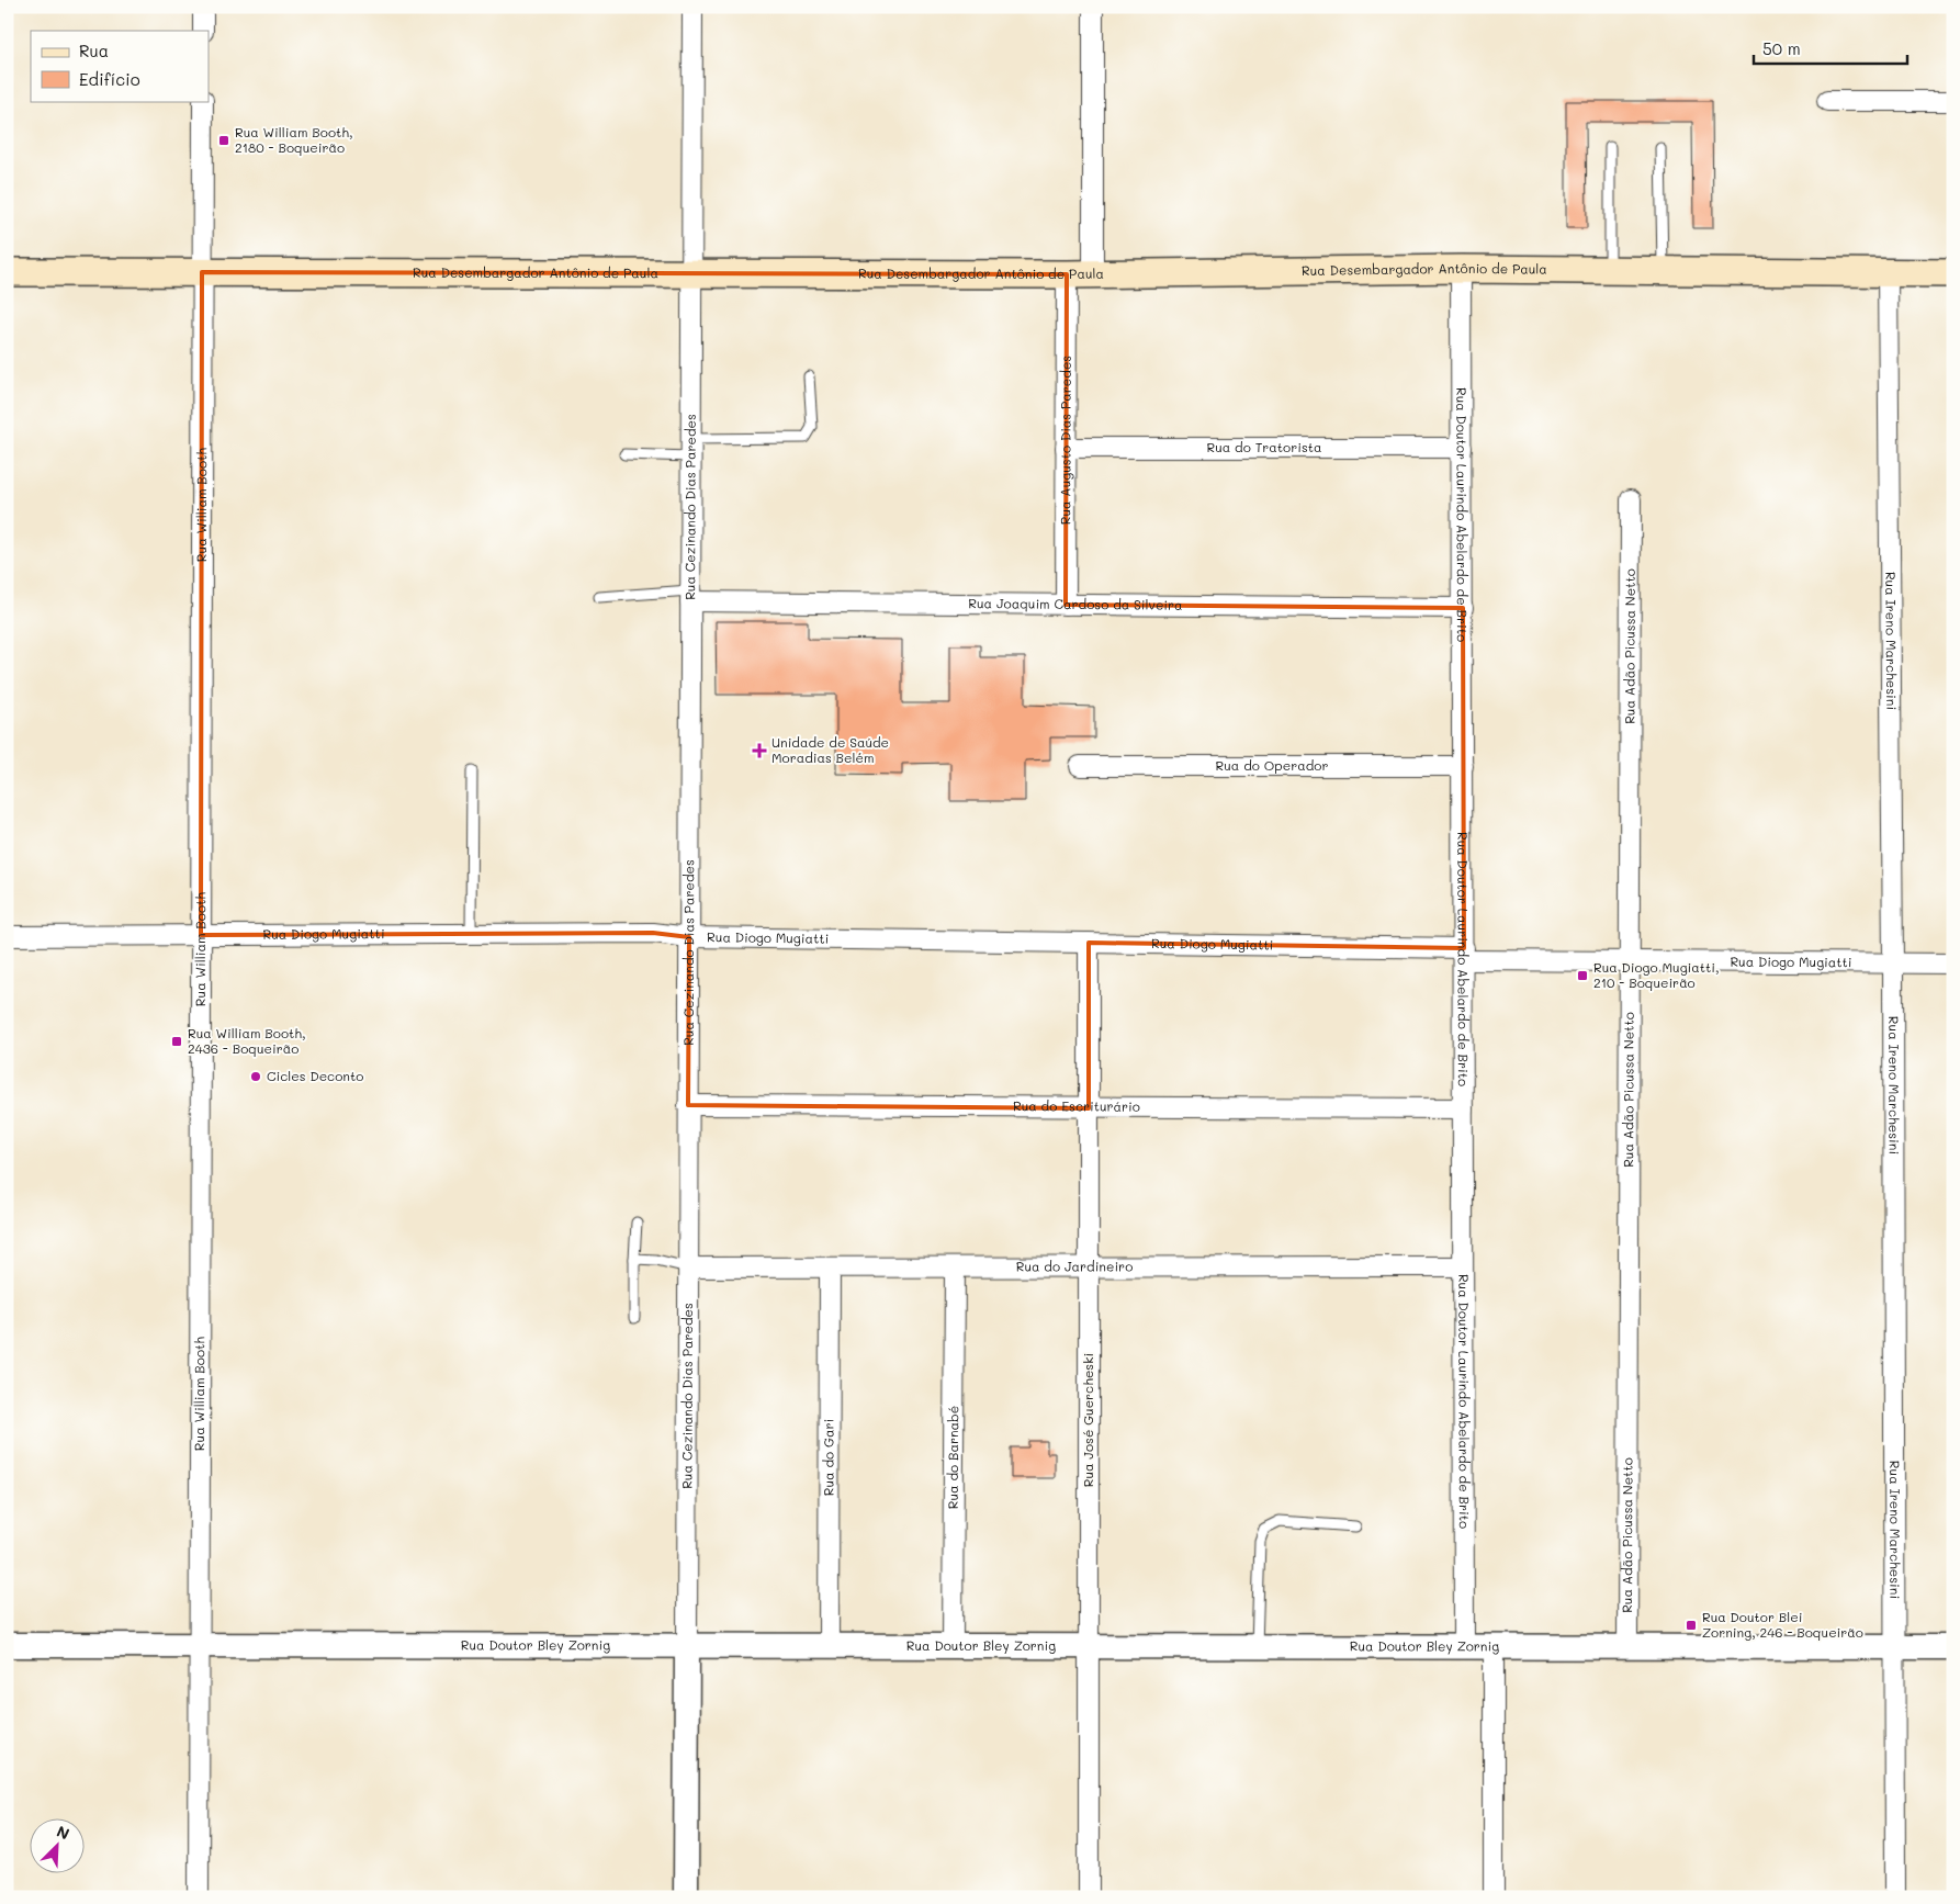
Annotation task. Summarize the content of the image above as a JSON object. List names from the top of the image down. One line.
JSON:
{"streets":{"main road":["Rua Desembargador Antônio de Paula"],"street":["Rua Augusto Dias Paredes","Rua do Tratorista","Rua William Booth","Rua Cezinando Dias Paredes","Rua Doutor Laurindo Abelardo de Brito","Rua Joaquim Cardoso da Silveira","Rua Ireno Marchesini","Rua Adão Picussa Netto","Rua do Operador","Rua Diogo Mugiatti","Rua do Escriturário","Rua do Jardineiro","Rua José Guercheski","Rua do Gari","Rua do Barnabé","Rua Doutor Bley Zornig"]},"crossings":[["Rua Desembargador Antônio de Paula","Rua Augusto Dias Paredes"],["Rua Desembargador Antônio de Paula","Rua William Booth"],["Rua Desembargador Antônio de Paula","Rua Cezinando Dias Paredes"],["Rua Desembargador Antônio de Paula","Rua Doutor Laurindo Abelardo de Brito"],["Rua Desembargador Antônio de Paula","Rua Ireno Marchesini"],["Rua Augusto Dias Paredes","Rua do Tratorista"],["Rua Augusto Dias Paredes","Rua Joaquim Cardoso da Silveira"],["Rua do Tratorista","Rua Doutor Laurindo Abelardo de Brito"],["Rua William Booth","Rua Diogo Mugiatti"],["Rua William Booth","Rua Doutor Bley Zornig"],["Rua Cezinando Dias Paredes","Rua Joaquim Cardoso da Silveira"],["Rua Cezinando Dias Paredes","Rua Diogo Mugiatti"],["Rua Cezinando Dias Paredes","Rua do Escriturário"],["Rua Cezinando Dias Paredes","Rua do Jardineiro"],["Rua Cezinando Dias Paredes","Rua Doutor Bley Zornig"],["Rua Doutor Laurindo Abelardo de Brito","Rua Joaquim Cardoso da Silveira"],["Rua Doutor Laurindo Abelardo de Brito","Rua do Operador"],["Rua Doutor Laurindo Abelardo de Brito","Rua Diogo Mugiatti"],["Rua Doutor Laurindo Abelardo de Brito","Rua do Escriturário"],["Rua Doutor Laurindo Abelardo de Brito","Rua do Jardineiro"],["Rua Doutor Laurindo Abelardo de Brito","Rua Doutor Bley Zornig"],["Rua Ireno Marchesini","Rua Diogo Mugiatti"],["Rua Ireno Marchesini","Rua Doutor Bley Zornig"],["Rua Adão Picussa Netto","Rua Diogo Mugiatti"],["Rua Adão Picussa Netto","Rua Doutor Bley Zornig"],["Rua Diogo Mugiatti","Rua José Guercheski"],["Rua do Escriturário","Rua José Guercheski"],["Rua do Jardineiro","Rua José Guercheski"],["Rua do Jardineiro","Rua do Gari"],["Rua do Jardineiro","Rua do Barnabé"],["Rua José Guercheski","Rua Doutor Bley Zornig"],["Rua do Gari","Rua Doutor Bley Zornig"],["Rua do Barnabé","Rua Doutor Bley Zornig"]],"places":{"transit":["Rua William Booth, 2180 - Boqueirão","Rua Diogo Mugiatti, 210 - Boqueirão","Rua William Booth, 2436 - Boqueirão","Rua Doutor Blei Zorning, 246 - Boqueirão"],"health":["Unidade de Saúde Moradias Belém"],"other":["Cicles Deconto"]},"legend":["Rua","Edifício"],"scale_bar":"50 m","north":"top right"}
